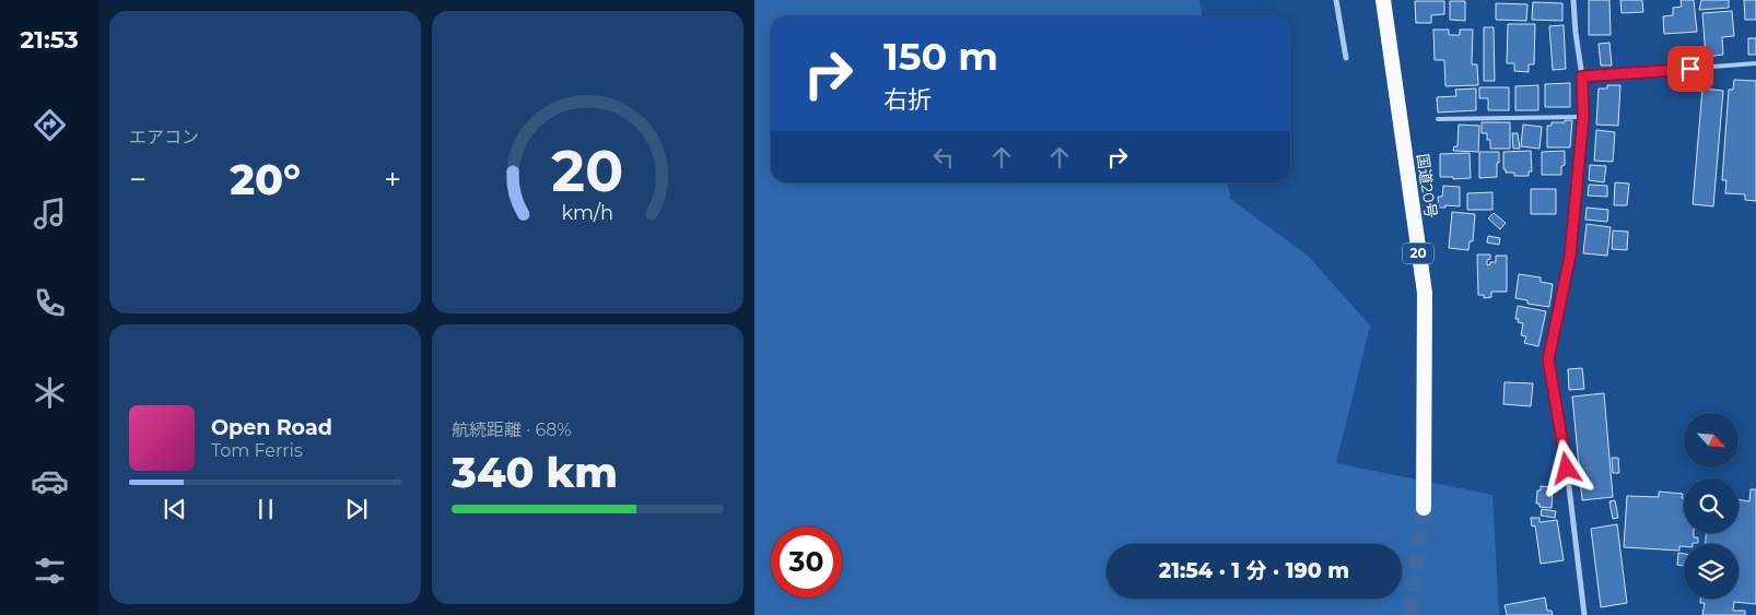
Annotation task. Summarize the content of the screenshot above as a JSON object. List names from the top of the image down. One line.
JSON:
{"streets":{"highway":["国道20号","20"]},"north":"bottom right","page":{"tabs":"21:53","tile":["エアコン",["航続距離 · 68%","340 km"]],"turn":["150 m","右折"],"heat":["−","20°","+"],"song":["Open Road","Tom Ferris"],"limit":"30","trip":"21:54 · 1 分 · 190 m","gauge":["20","km/h"]}}
